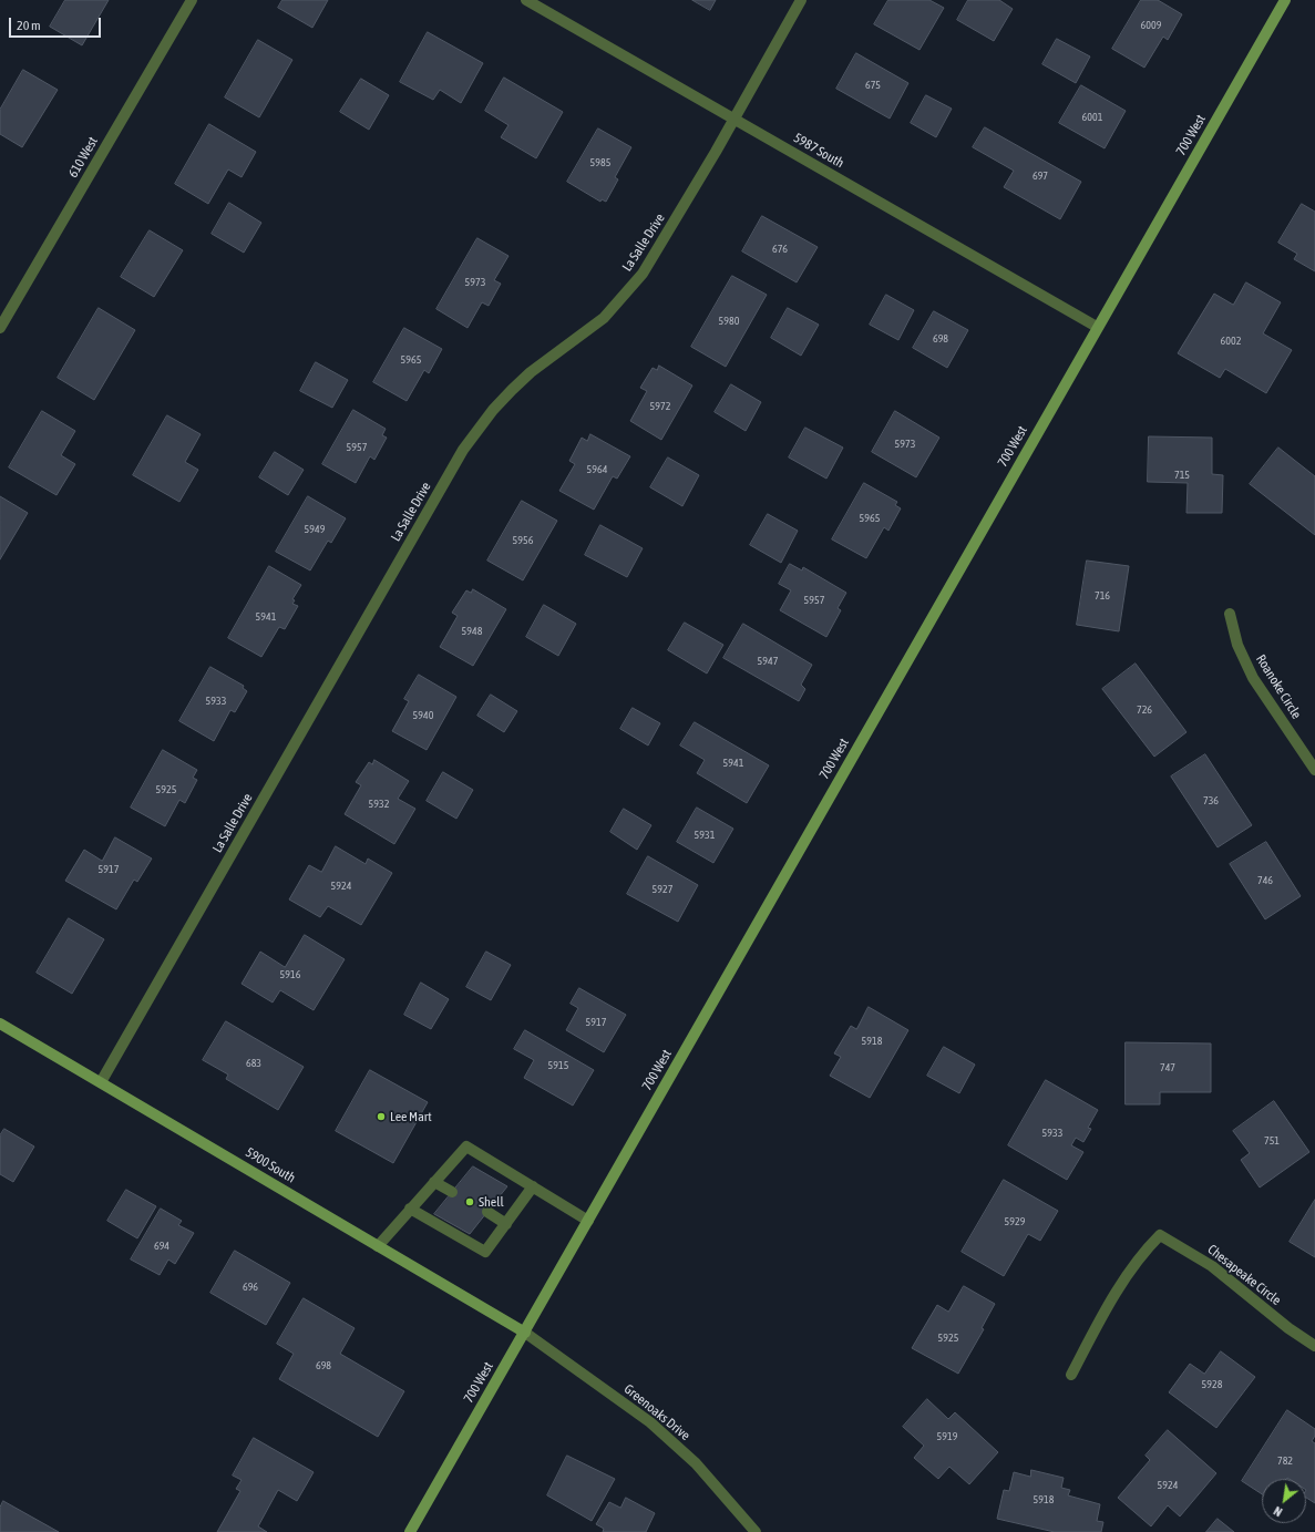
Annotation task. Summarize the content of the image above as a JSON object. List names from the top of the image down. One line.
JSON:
{"streets":{"main road":["700 West","5900 South"],"street":["5987 South","610 West","La Salle Drive","Roanoke Circle","Chesapeake Circle","Greenoaks Drive"]},"crossings":[["700 West","5987 South"],["700 West","5900 South"],["700 West","Greenoaks Drive"],["5987 South","La Salle Drive"],["La Salle Drive","5900 South"],["5900 South","Greenoaks Drive"]],"places":["Lee Mart","Shell"],"house_numbers":["6009","675","6001","5985","697","676","5973","5980","698","6002","5965","5972","5973","5957","5964","715","5965","5949","5956","716","5957","5941","5948","5947","5933","726","5940","5941","5925","736","5932","5931","5917","746","5924","5927","5916","5917","5918","683","5915","747","5933","751","5929","694","696","5925","698","5928","5919","782","5924","5918"],"scale_bar":"20 m","north":"bottom left"}
